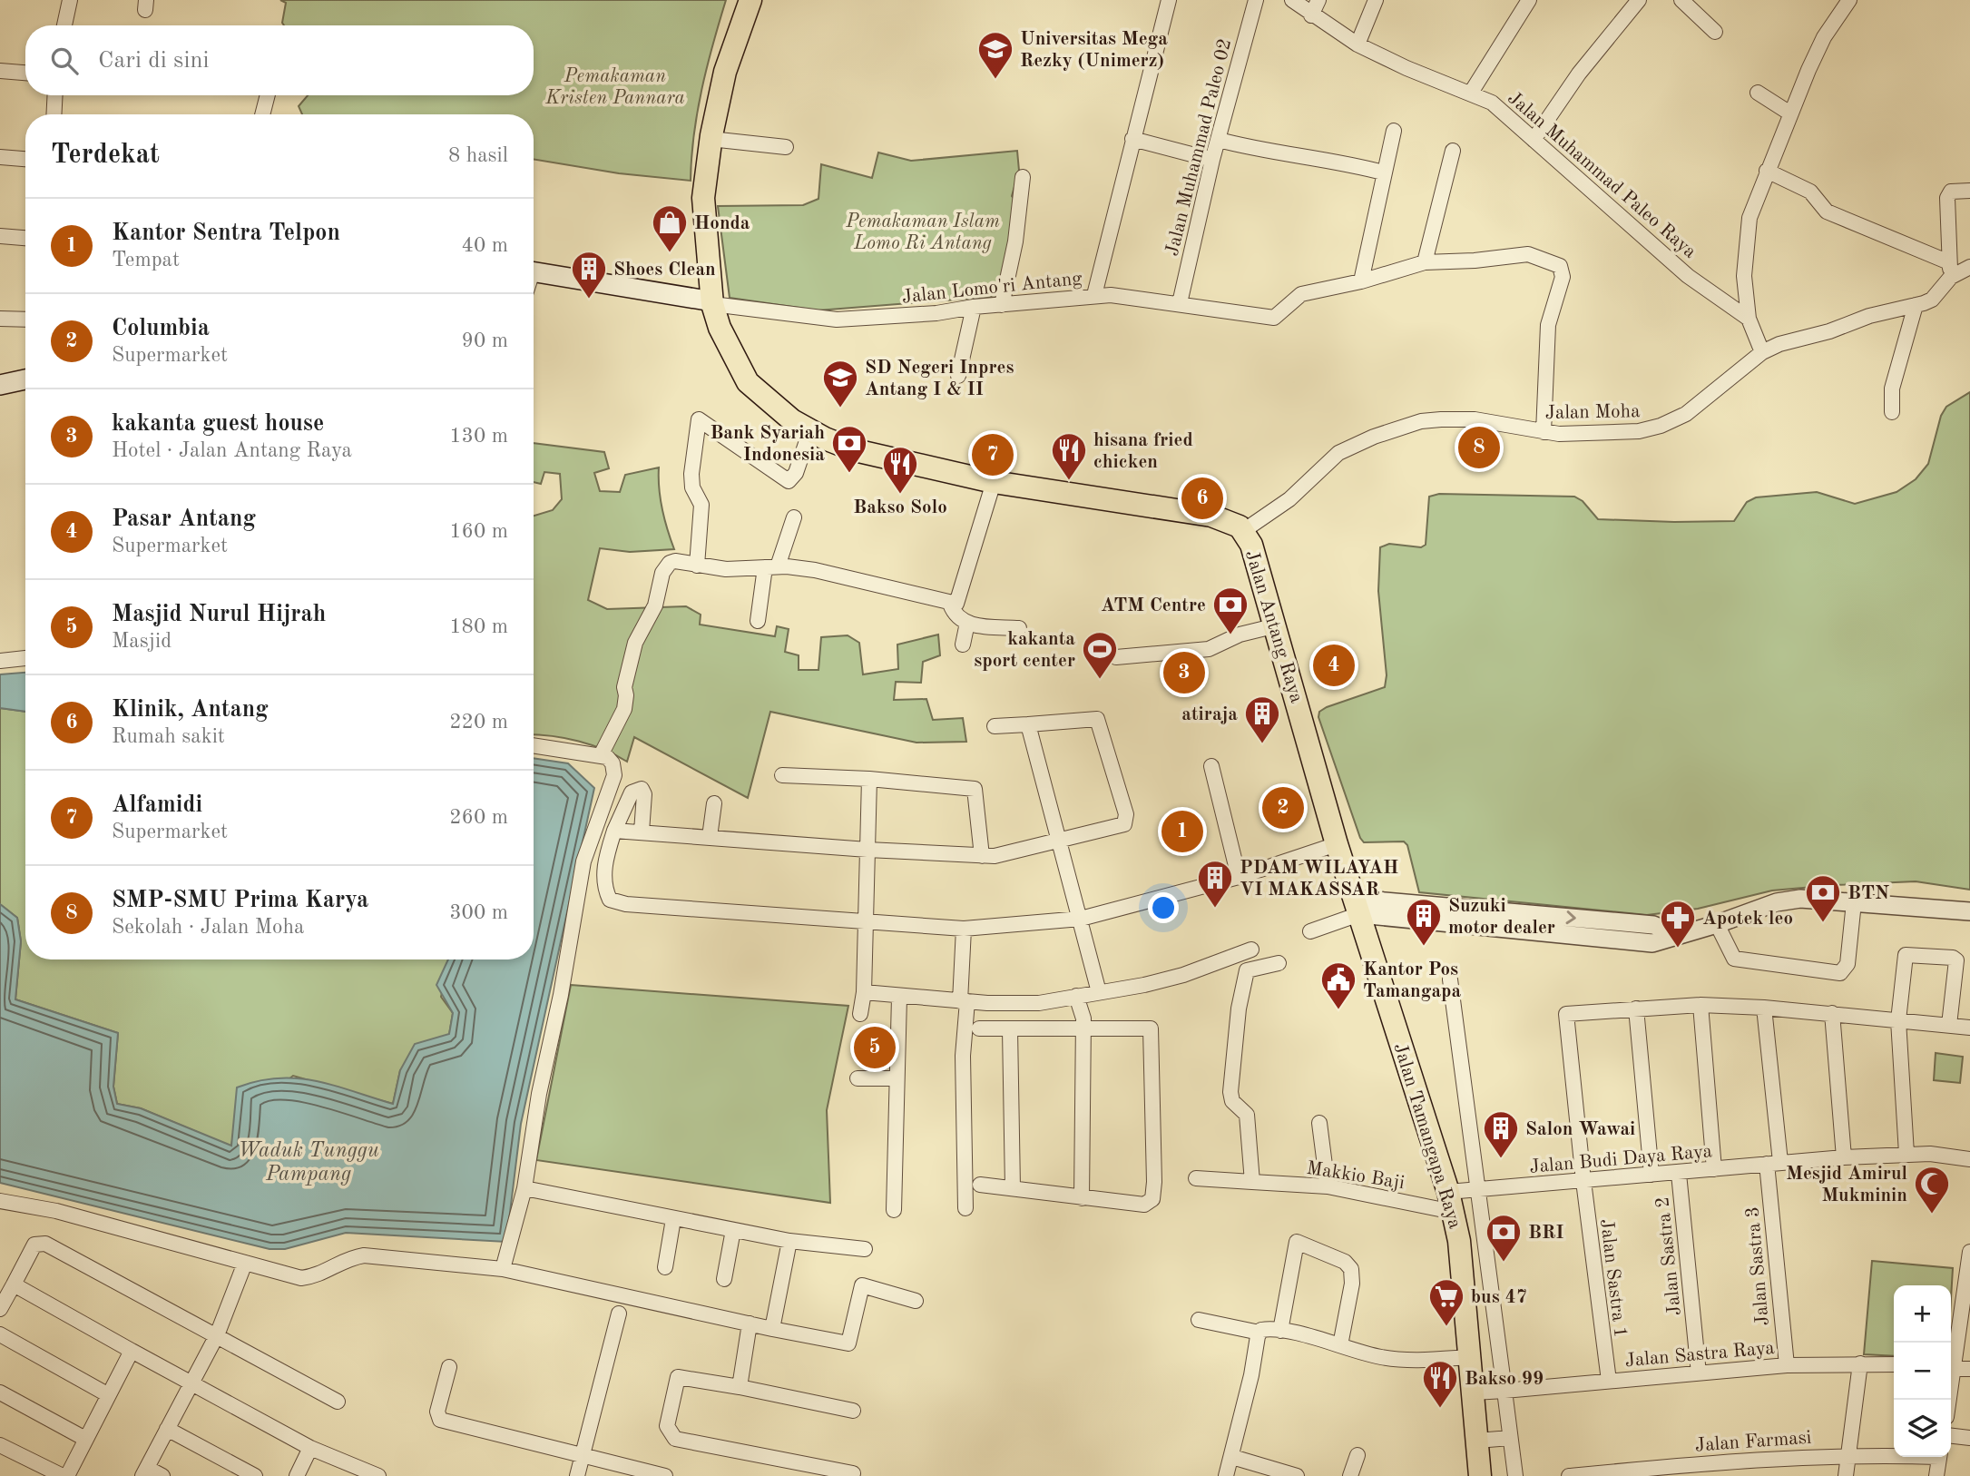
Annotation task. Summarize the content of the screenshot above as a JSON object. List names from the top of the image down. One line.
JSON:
{"streets":{"main road":["Jalan Antang Raya","Jalan Tamangapa Raya"],"street":["Jalan Muhammad Paleo 02","Jalan Muhammad Paleo Raya","Jalan Lomo'ri Antang","Jalan Moha","Jalan Budi Daya Raya","Makkio Baji","Jalan Sastra 2","Jalan Sastra 3","Jalan Sastra 1","Jalan Sastra Raya","Jalan Farmasi"]},"crossings":[["Jalan Muhammad Paleo 02","Jalan Lomo'ri Antang"],["Jalan Lomo'ri Antang","Jalan Antang Raya"],["Jalan Moha","Jalan Antang Raya"],["Jalan Antang Raya","Jalan Tamangapa Raya"],["Jalan Tamangapa Raya","Jalan Budi Daya Raya"],["Jalan Tamangapa Raya","Makkio Baji"],["Jalan Tamangapa Raya","Jalan Sastra Raya"],["Jalan Budi Daya Raya","Makkio Baji"],["Jalan Budi Daya Raya","Jalan Sastra 2"],["Jalan Budi Daya Raya","Jalan Sastra 3"],["Jalan Budi Daya Raya","Jalan Sastra 1"],["Jalan Sastra 2","Jalan Sastra Raya"],["Jalan Sastra 3","Jalan Sastra Raya"],["Jalan Sastra 1","Jalan Sastra Raya"]],"water":["Waduk Tunggu Pampang"],"parks":["Pemakaman Kristen Pannara","Pemakaman Islam Lomo Ri Antang"],"places":{"school or university":["Universitas Mega Rezky (Unimerz)","SD Negeri Inpres Antang I & II"],"shop":["Honda"],"building":["Shoes Clean","atiraja","PDAM WILAYAH VI MAKASSAR","Suzuki motor dealer","Salon Wawai"],"bank":["Bank Syariah Indonesia","ATM Centre","BTN","BRI"],"restaurant":["hisana fried chicken","Bakso Solo","Bakso 99"],"sports":["kakanta sport center"],"pharmacy":["Apotek leo"],"public building":["Kantor Pos Tamangapa"],"mosque":["Mesjid Amirul Mukminin"],"supermarket":["bus 47"]},"page":{"search":"Cari di sini","heading":["Terdekat","8 hasil"],"list":[{"mark":"1","name":"Kantor Sentra Telpon","note":"Tempat","value":"40 m"},{"mark":"2","name":"Columbia","note":"Supermarket","value":"90 m"},{"mark":"3","name":"kakanta guest house","note":"Hotel · Jalan Antang Raya","value":"130 m"},{"mark":"4","name":"Pasar Antang","note":"Supermarket","value":"160 m"},{"mark":"5","name":"Masjid Nurul Hijrah","note":"Masjid","value":"180 m"},{"mark":"6","name":"Klinik, Antang","note":"Rumah sakit","value":"220 m"},{"mark":"7","name":"Alfamidi","note":"Supermarket","value":"260 m"},{"mark":"8","name":"SMP-SMU Prima Karya","note":"Sekolah · Jalan Moha","value":"300 m"}],"pins":["8","7","6","4","3","2","1","5"],"map_buttons":["+","−"]}}
